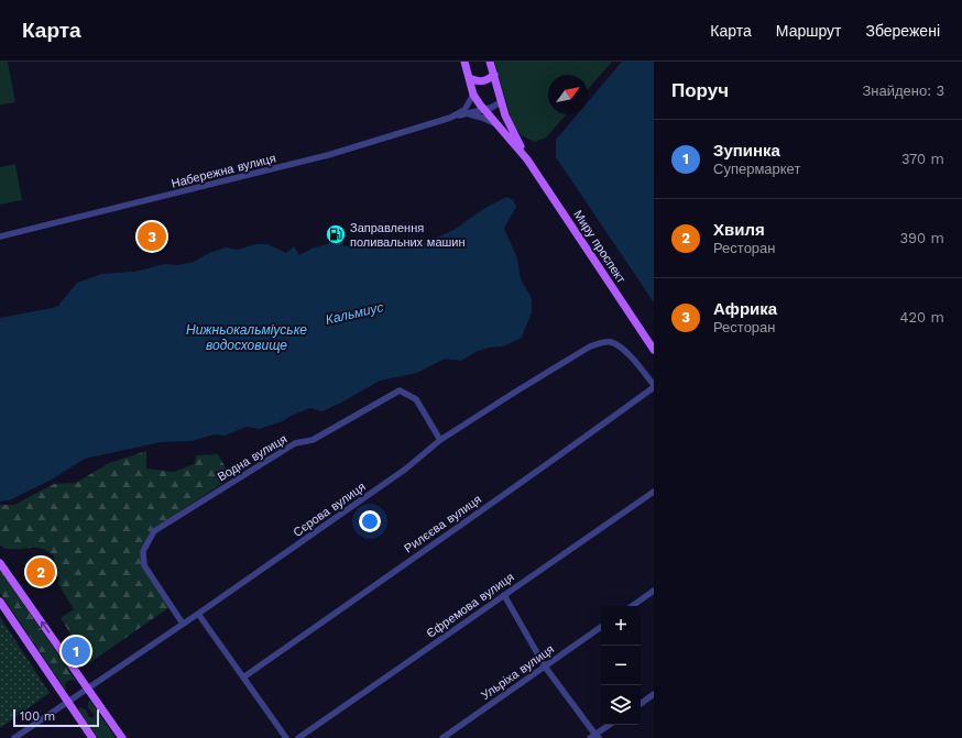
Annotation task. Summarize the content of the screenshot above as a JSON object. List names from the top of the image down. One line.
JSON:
{"streets":{"main road":["Миру проспект"],"street":["Набережна вулиця","Водна вулиця","Сєрова вулиця","Рилєєва вулиця","Єфремова вулиця","Ульріха вулиця"]},"crossings":[["Водна вулиця","Сєрова вулиця"],["Сєрова вулиця","Рилєєва вулиця"]],"water":["Кальмиус","Нижньокальміуське водосховище"],"places":{"fuel station":["Заправлення поливальних машин"]},"scale_bar":"100 m","north":"top right","page":{"header":"Карта","nav":["Карта","Маршрут","Збережені"],"heading":["Поруч","Знайдено: 3"],"list":[{"mark":"1","name":"Зупинка","note":"Супермаркет","value":"370 m"},{"mark":"2","name":"Хвиля","note":"Ресторан","value":"390 m"},{"mark":"3","name":"Африка","note":"Ресторан","value":"420 m"}],"pins":["3","2","1"],"map_buttons":["+","−"],"scale":"100 m"}}
